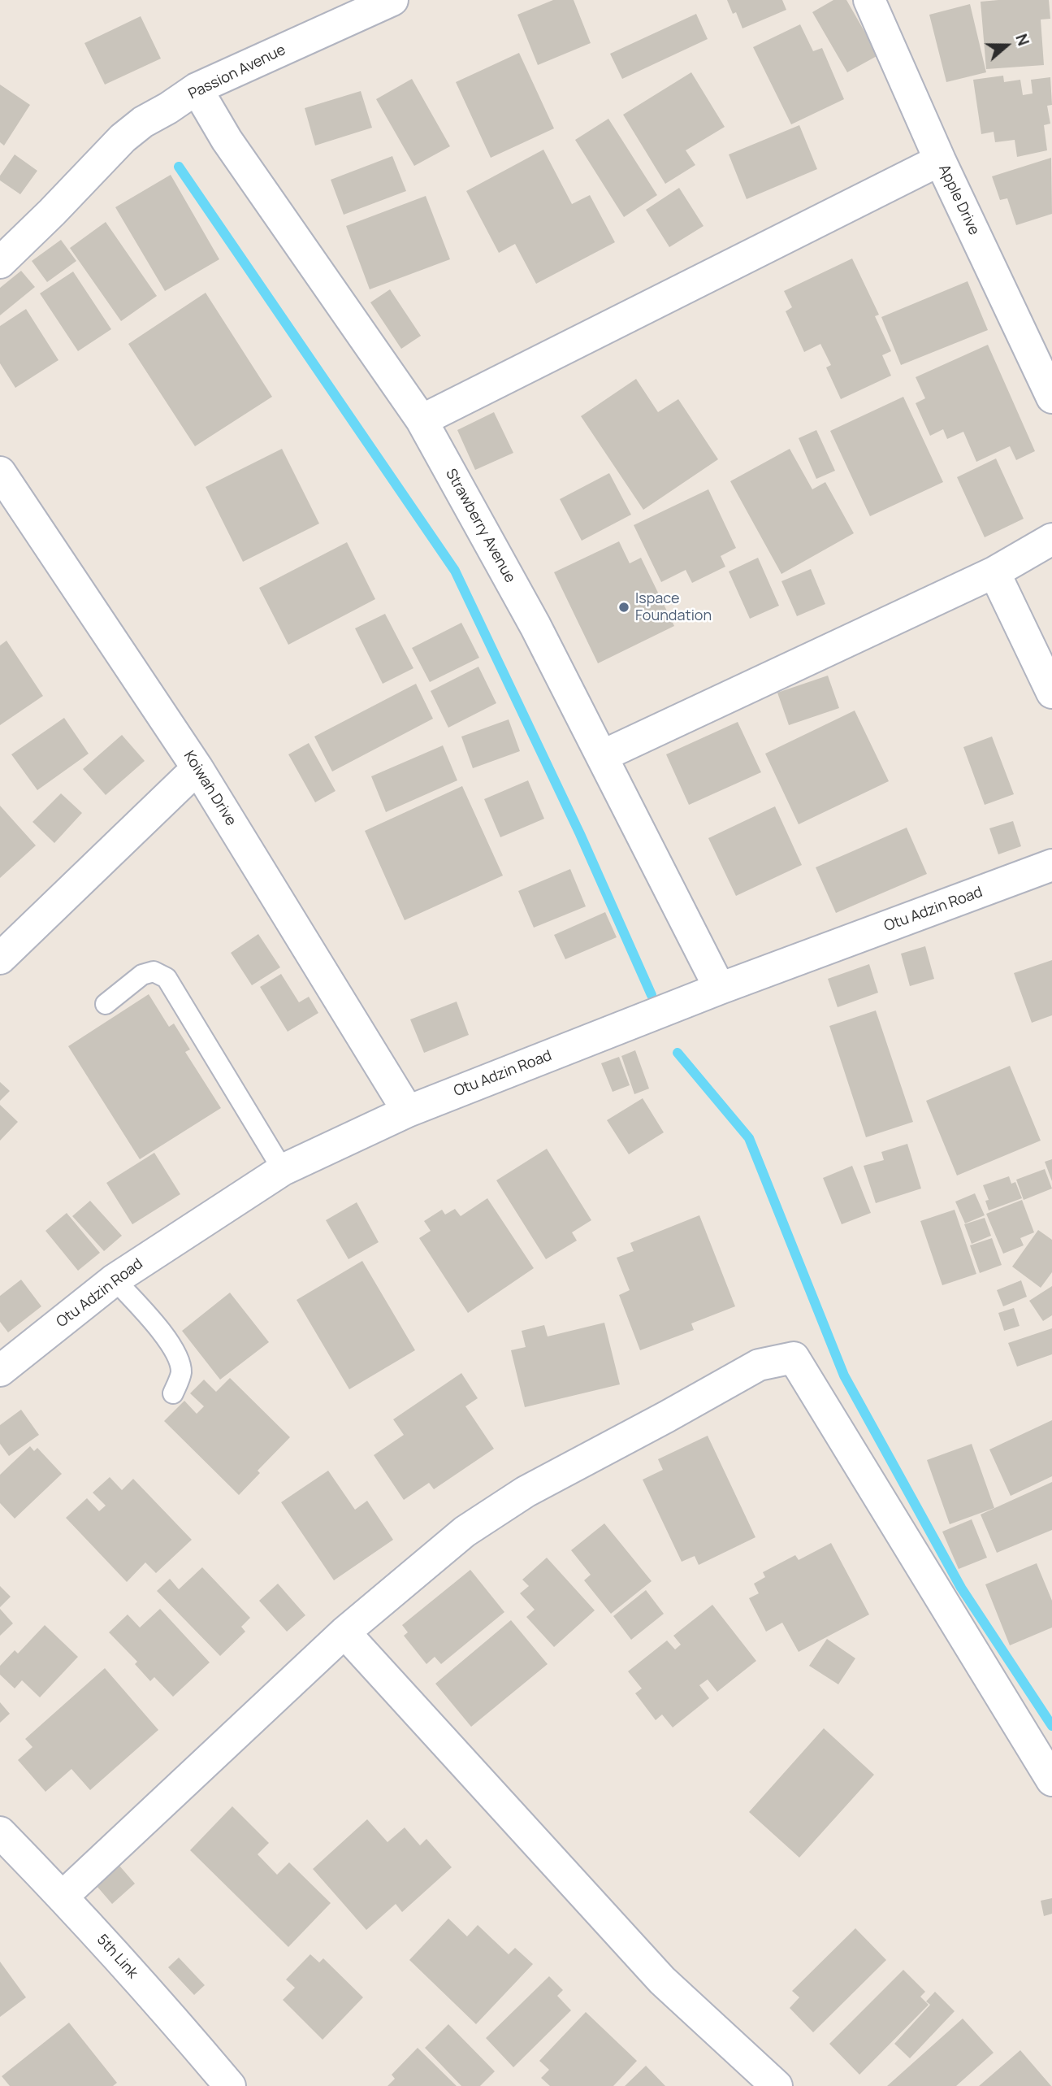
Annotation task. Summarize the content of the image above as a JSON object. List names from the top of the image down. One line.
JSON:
{"streets":{"street":["Passion Avenue","Apple Drive","Strawberry Avenue","Koiwah Drive","Otu Adzin Road","5th Link"]},"crossings":[["Passion Avenue","Strawberry Avenue"],["Strawberry Avenue","Otu Adzin Road"],["Koiwah Drive","Otu Adzin Road"]],"places":["Ispace Foundation"],"north":"right"}
